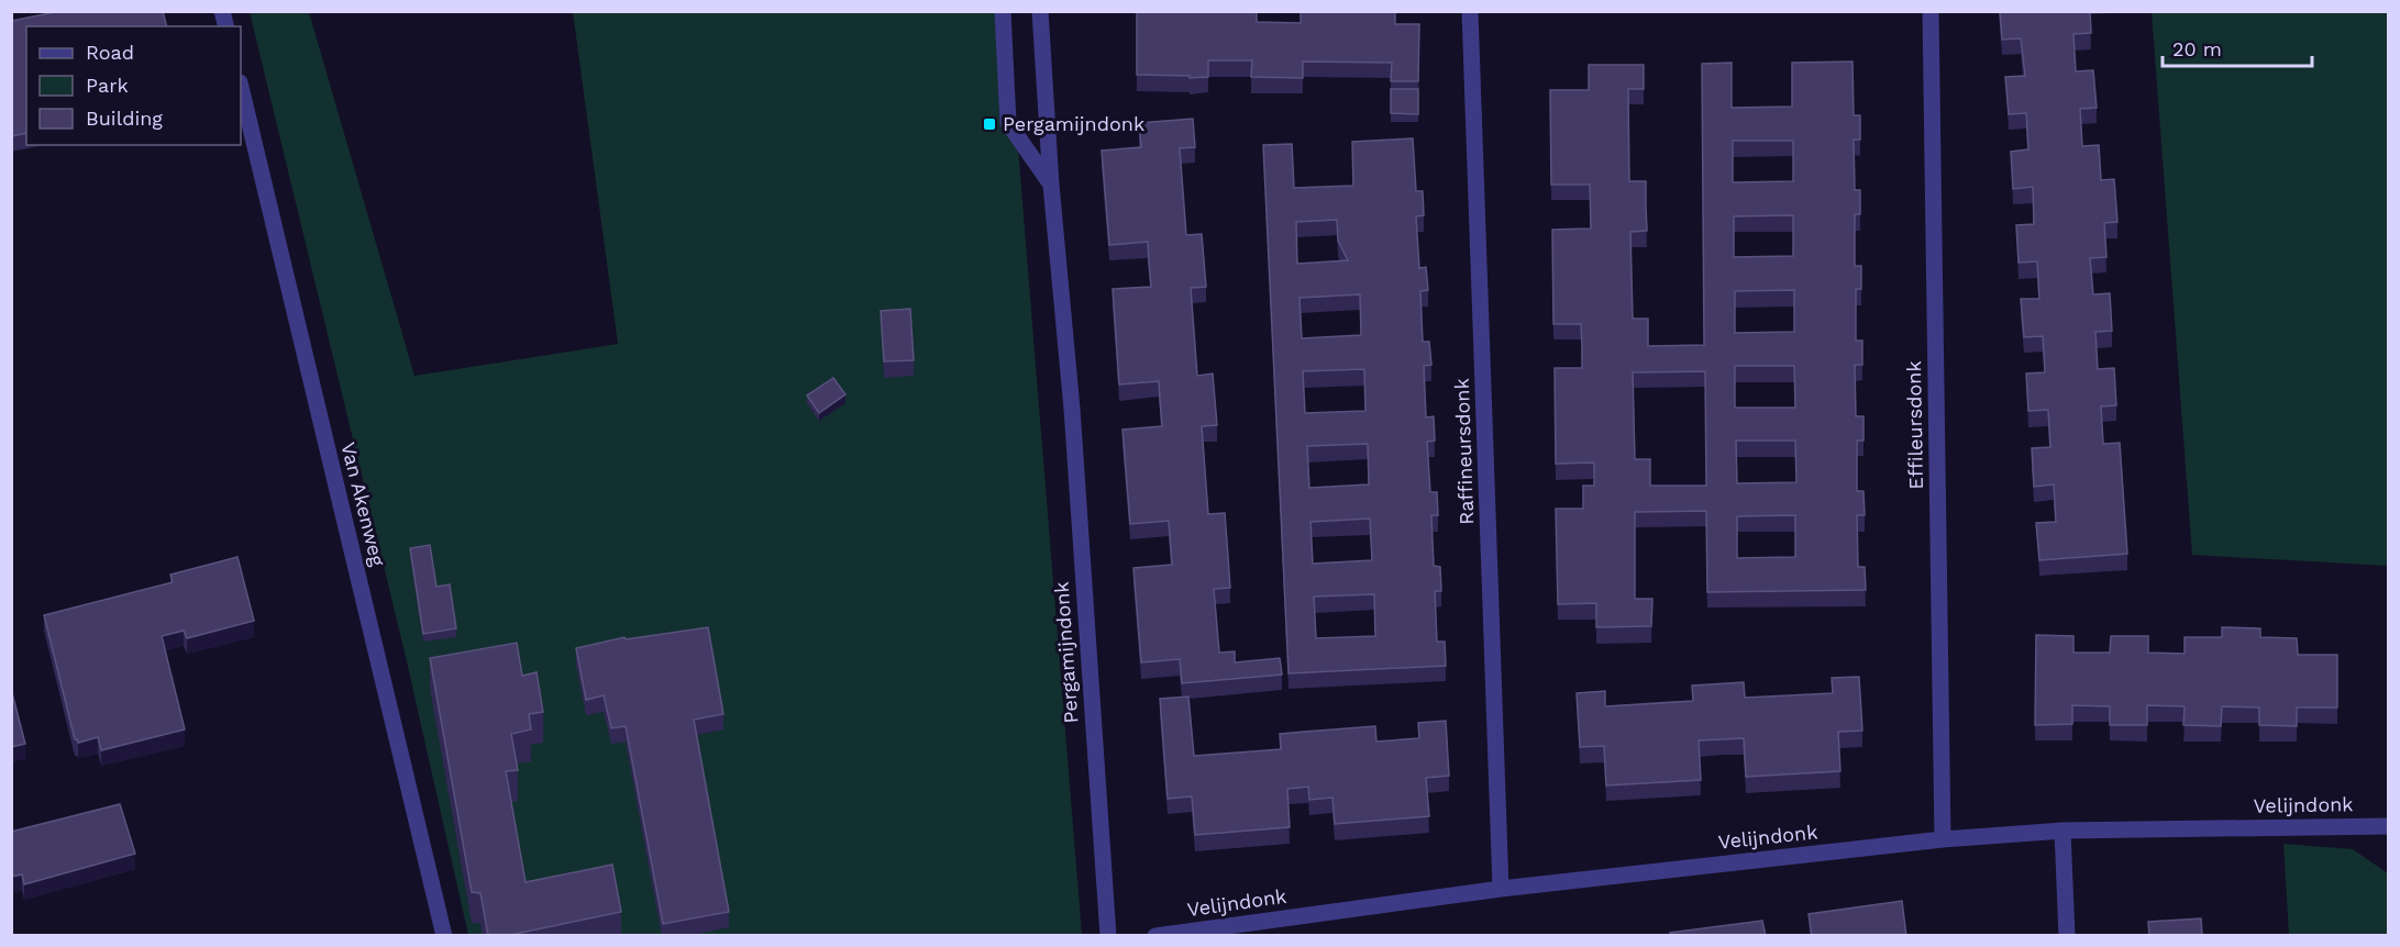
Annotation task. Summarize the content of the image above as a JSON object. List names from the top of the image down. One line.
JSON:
{"streets":{"street":["Effileursdonk","Raffineursdonk","Van Akenweg","Pergamijndonk","Velijndonk"]},"crossings":[["Effileursdonk","Velijndonk"],["Raffineursdonk","Velijndonk"]],"places":{"transit":["Pergamijndonk"]},"legend":["Road","Park","Building"],"scale_bar":"20 m"}
